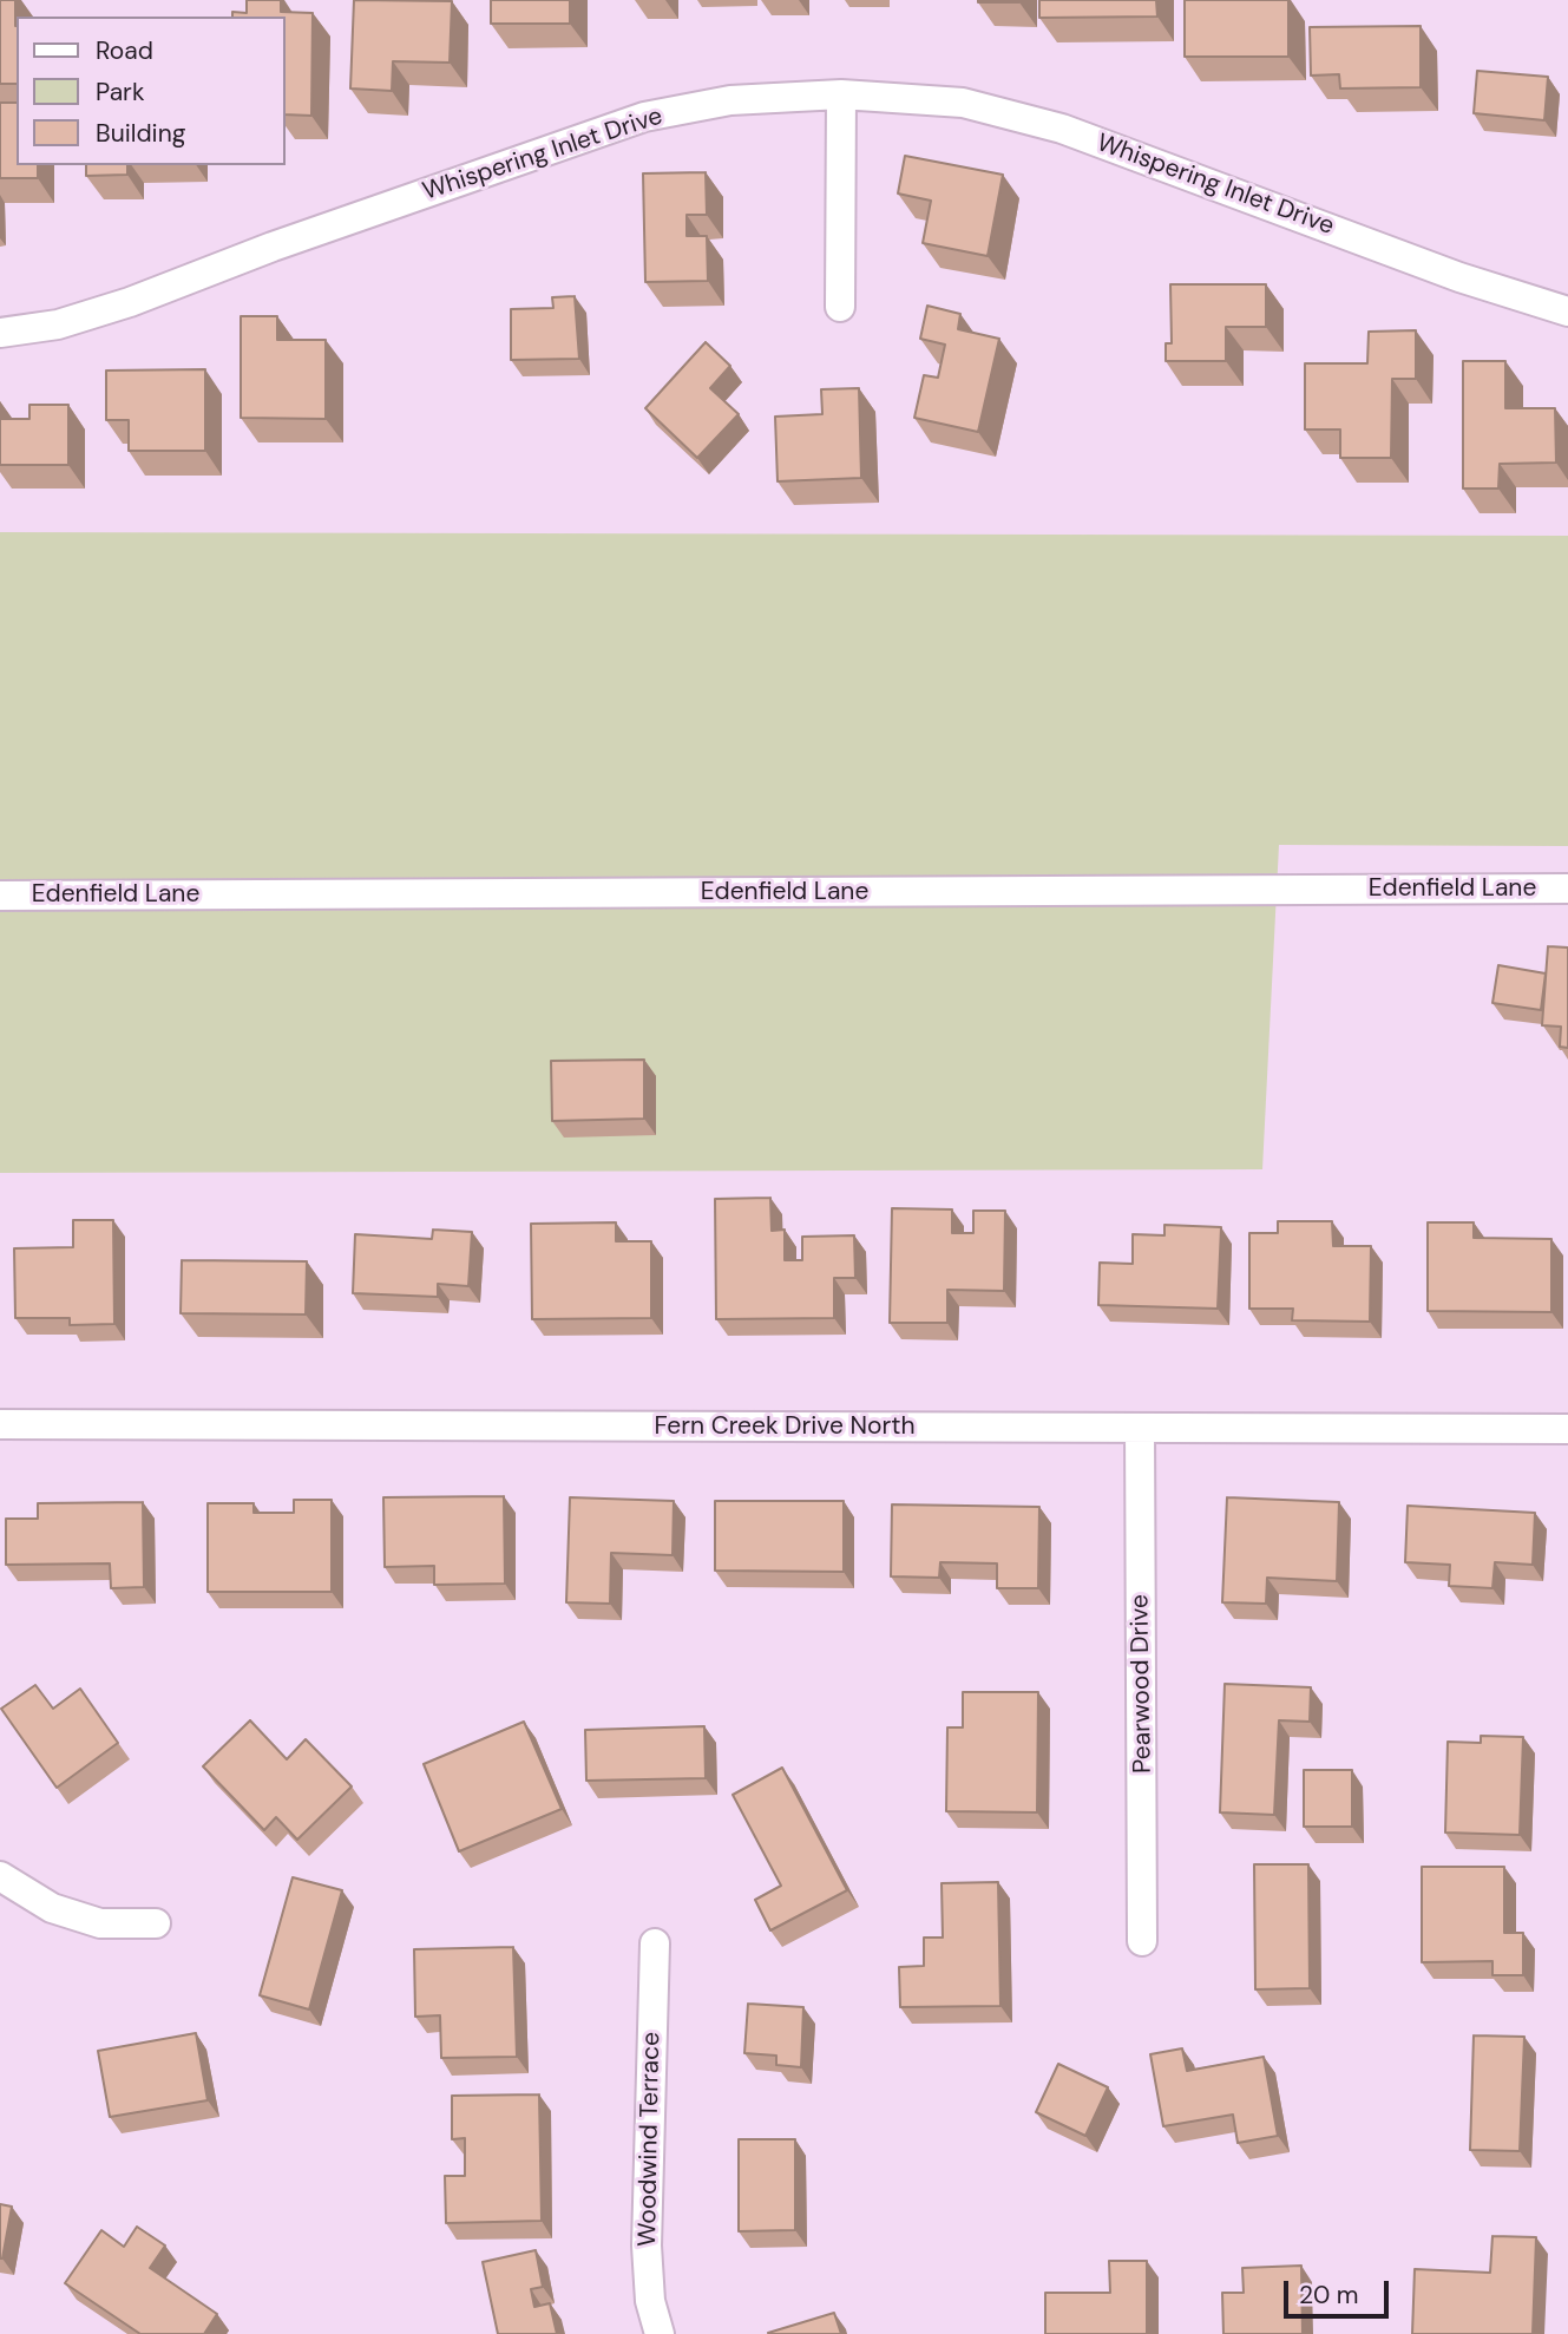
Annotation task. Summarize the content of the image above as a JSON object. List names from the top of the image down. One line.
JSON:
{"streets":{"street":["Whispering Inlet Drive","Edenfield Lane","Fern Creek Drive North","Pearwood Drive","Woodwind Terrace"]},"crossings":[["Fern Creek Drive North","Pearwood Drive"]],"legend":["Road","Park","Building"],"scale_bar":"20 m"}
